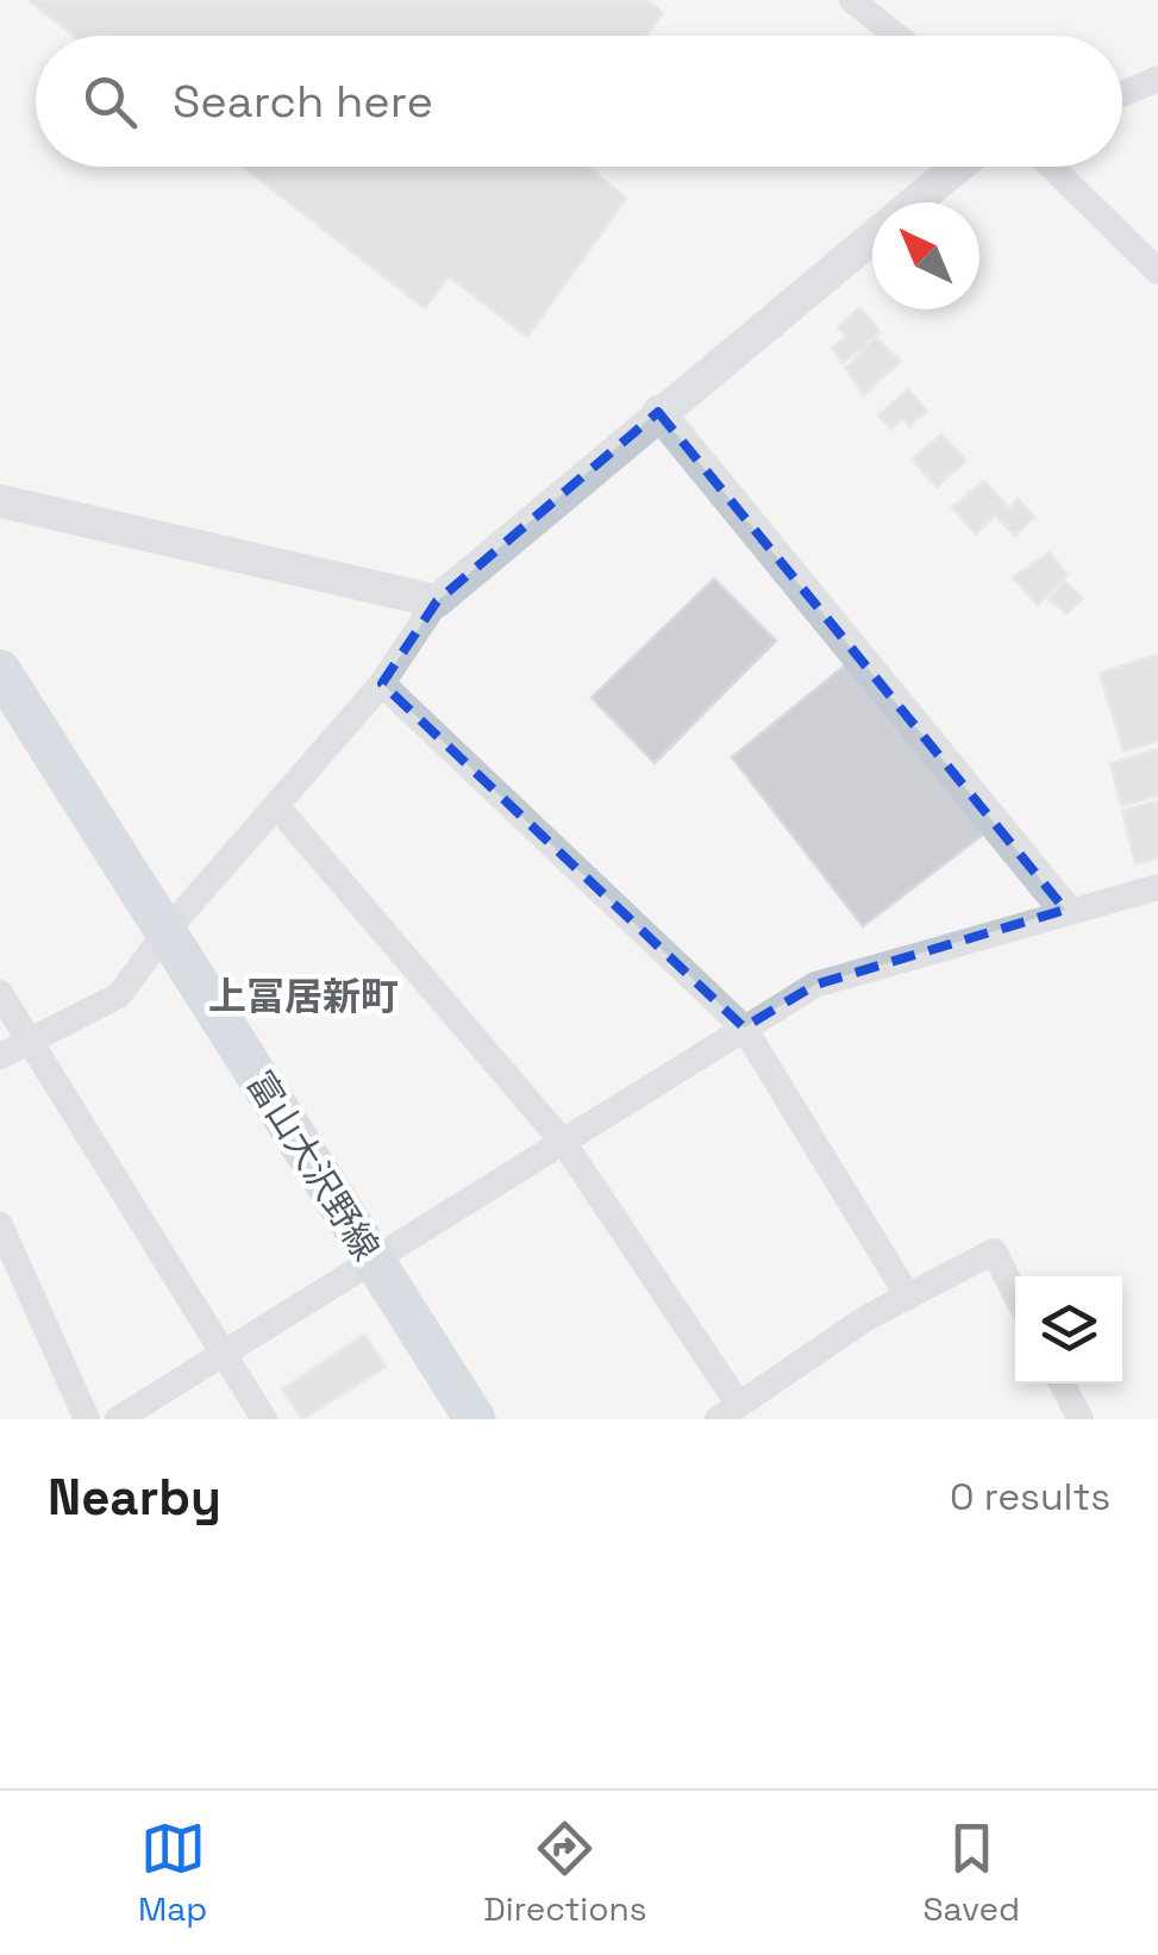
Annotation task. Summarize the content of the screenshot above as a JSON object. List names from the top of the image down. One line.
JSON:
{"streets":{"main road":["富山大沢野線"]},"districts":["上冨居新町"],"north":"top left","page":{"search":"Search here","heading":["Nearby","0 results"],"nav":["Map","Directions","Saved"]}}
